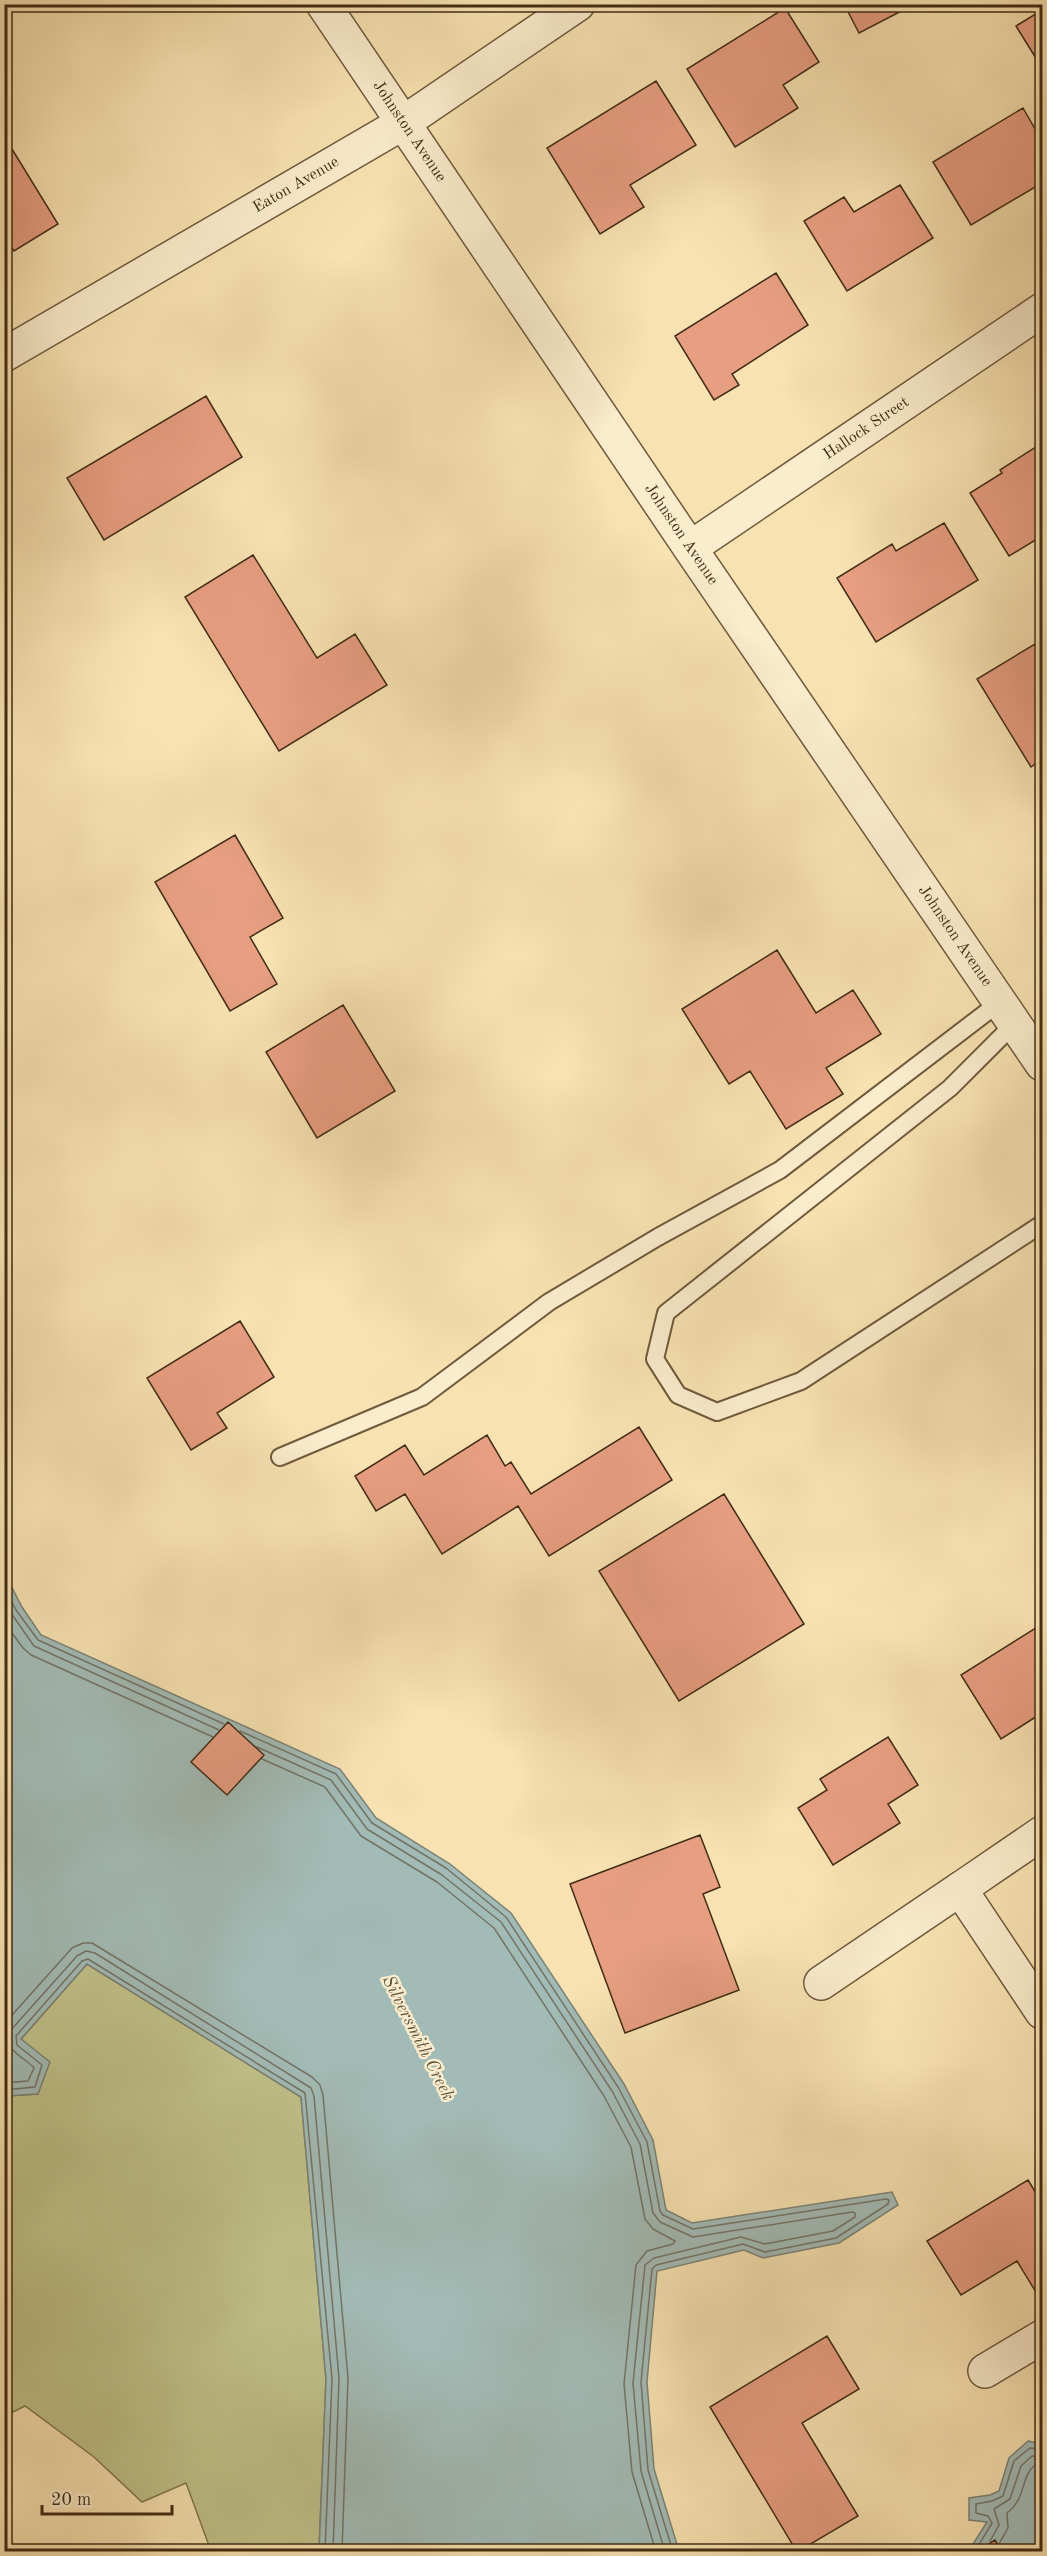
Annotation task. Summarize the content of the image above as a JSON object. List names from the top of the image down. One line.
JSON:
{"streets":{"street":["Johnston Avenue","Eaton Avenue","Hallock Street"]},"crossings":[["Johnston Avenue","Eaton Avenue"],["Johnston Avenue","Hallock Street"]],"water":["Silversmith Creek"],"scale_bar":"20 m"}
